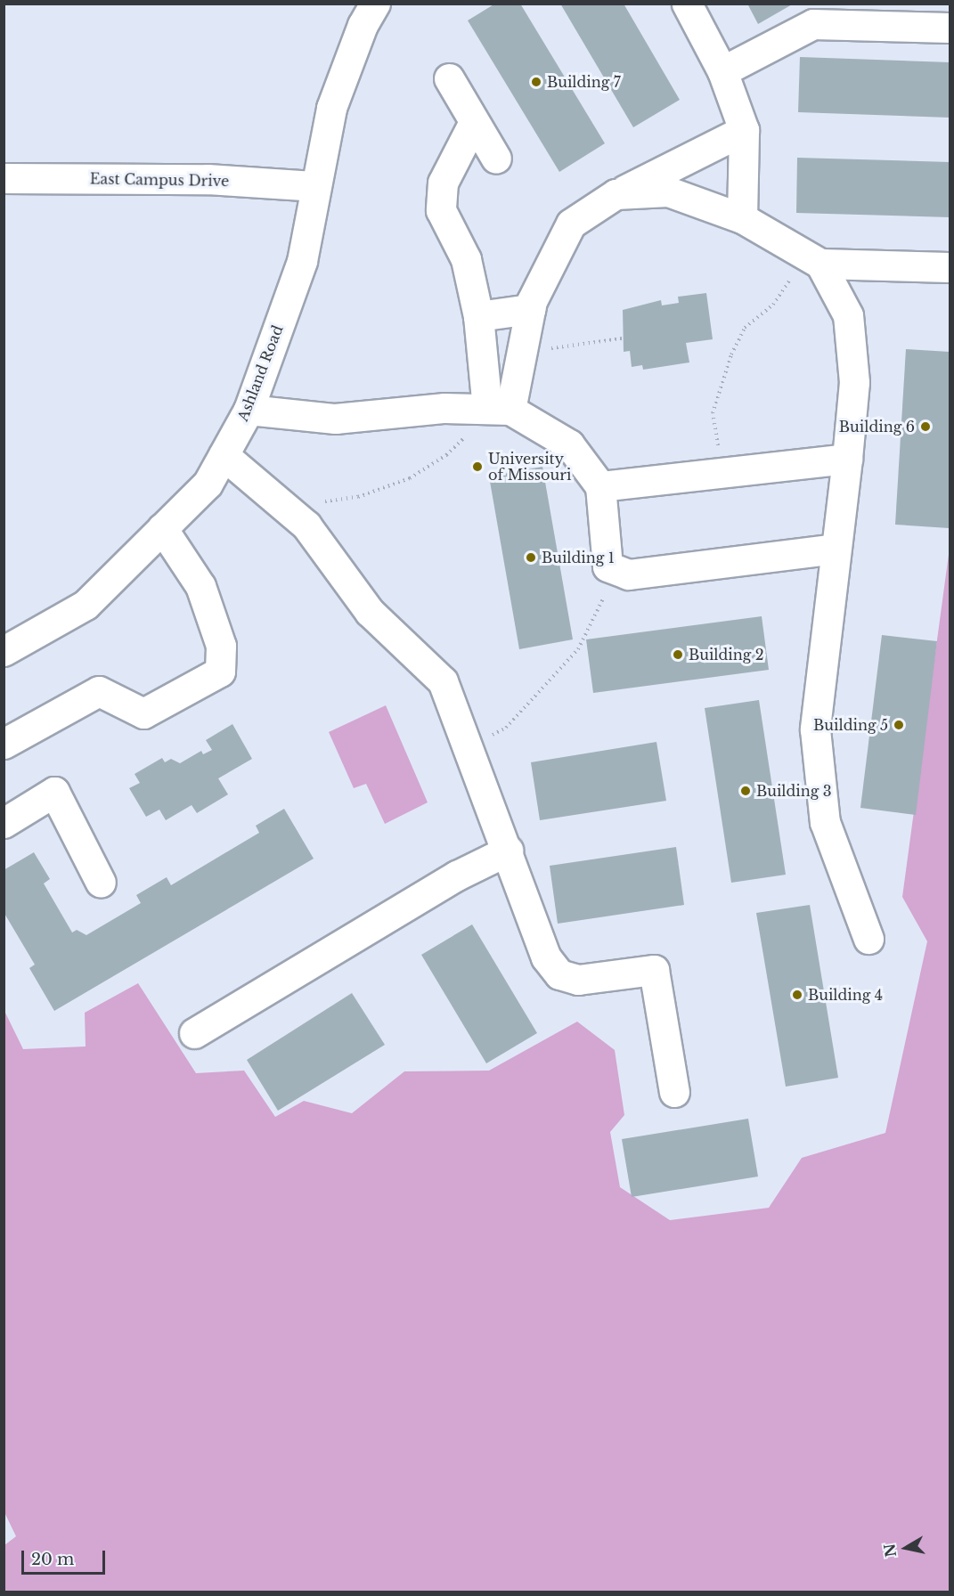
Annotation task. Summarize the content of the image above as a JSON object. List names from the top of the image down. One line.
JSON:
{"streets":{"street":["East Campus Drive","Ashland Road"]},"crossings":[["East Campus Drive","Ashland Road"]],"places":["Building 7","Building 6","University of Missouri","Building 1","Building 2","Building 5","Building 3","Building 4"],"scale_bar":"20 m","north":"left"}
